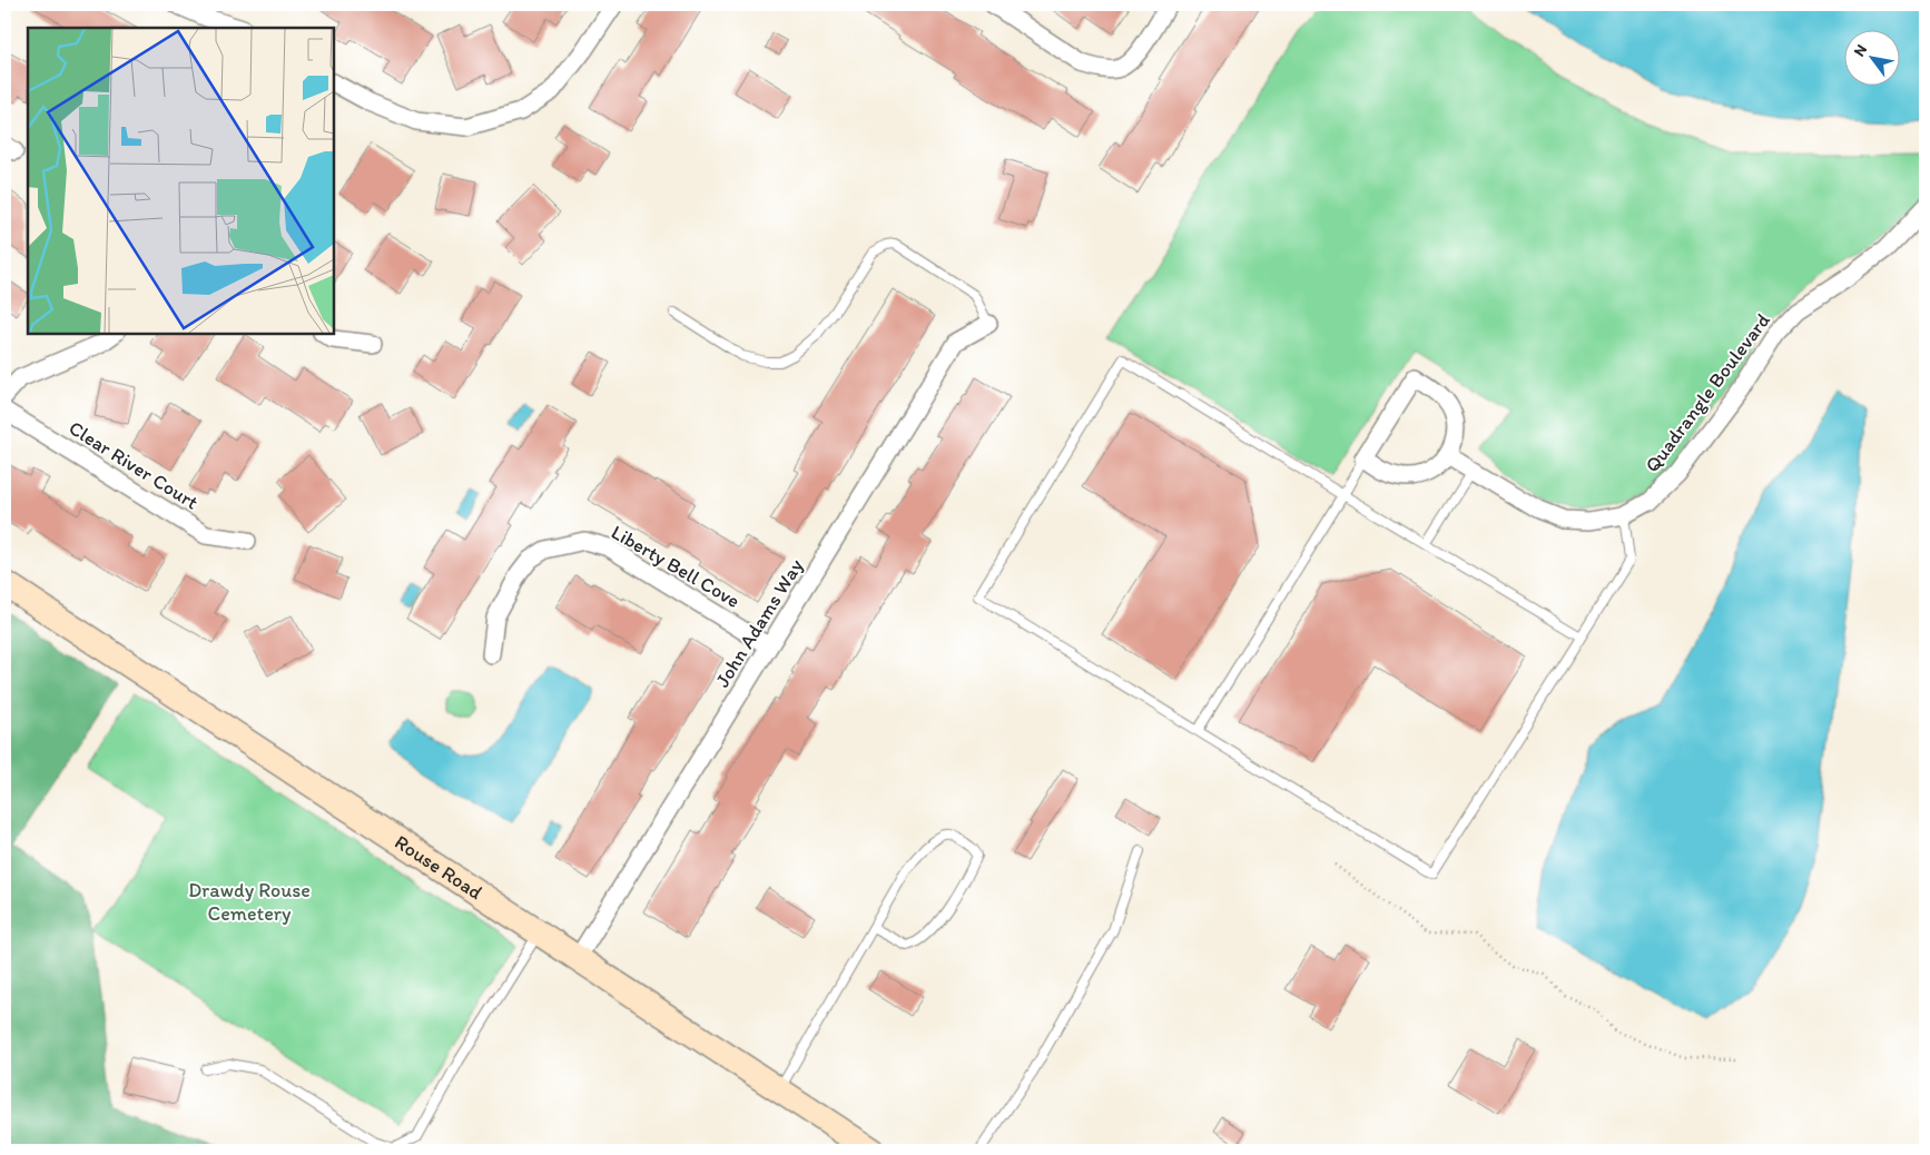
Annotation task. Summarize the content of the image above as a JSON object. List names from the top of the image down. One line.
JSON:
{"streets":{"street":["Quadrangle Boulevard","Clear River Court","Liberty Bell Cove","John Adams Way","Rouse Road"]},"crossings":[["Liberty Bell Cove","John Adams Way"],["John Adams Way","Rouse Road"]],"parks":["Drawdy Rouse Cemetery"],"north":"top left"}
